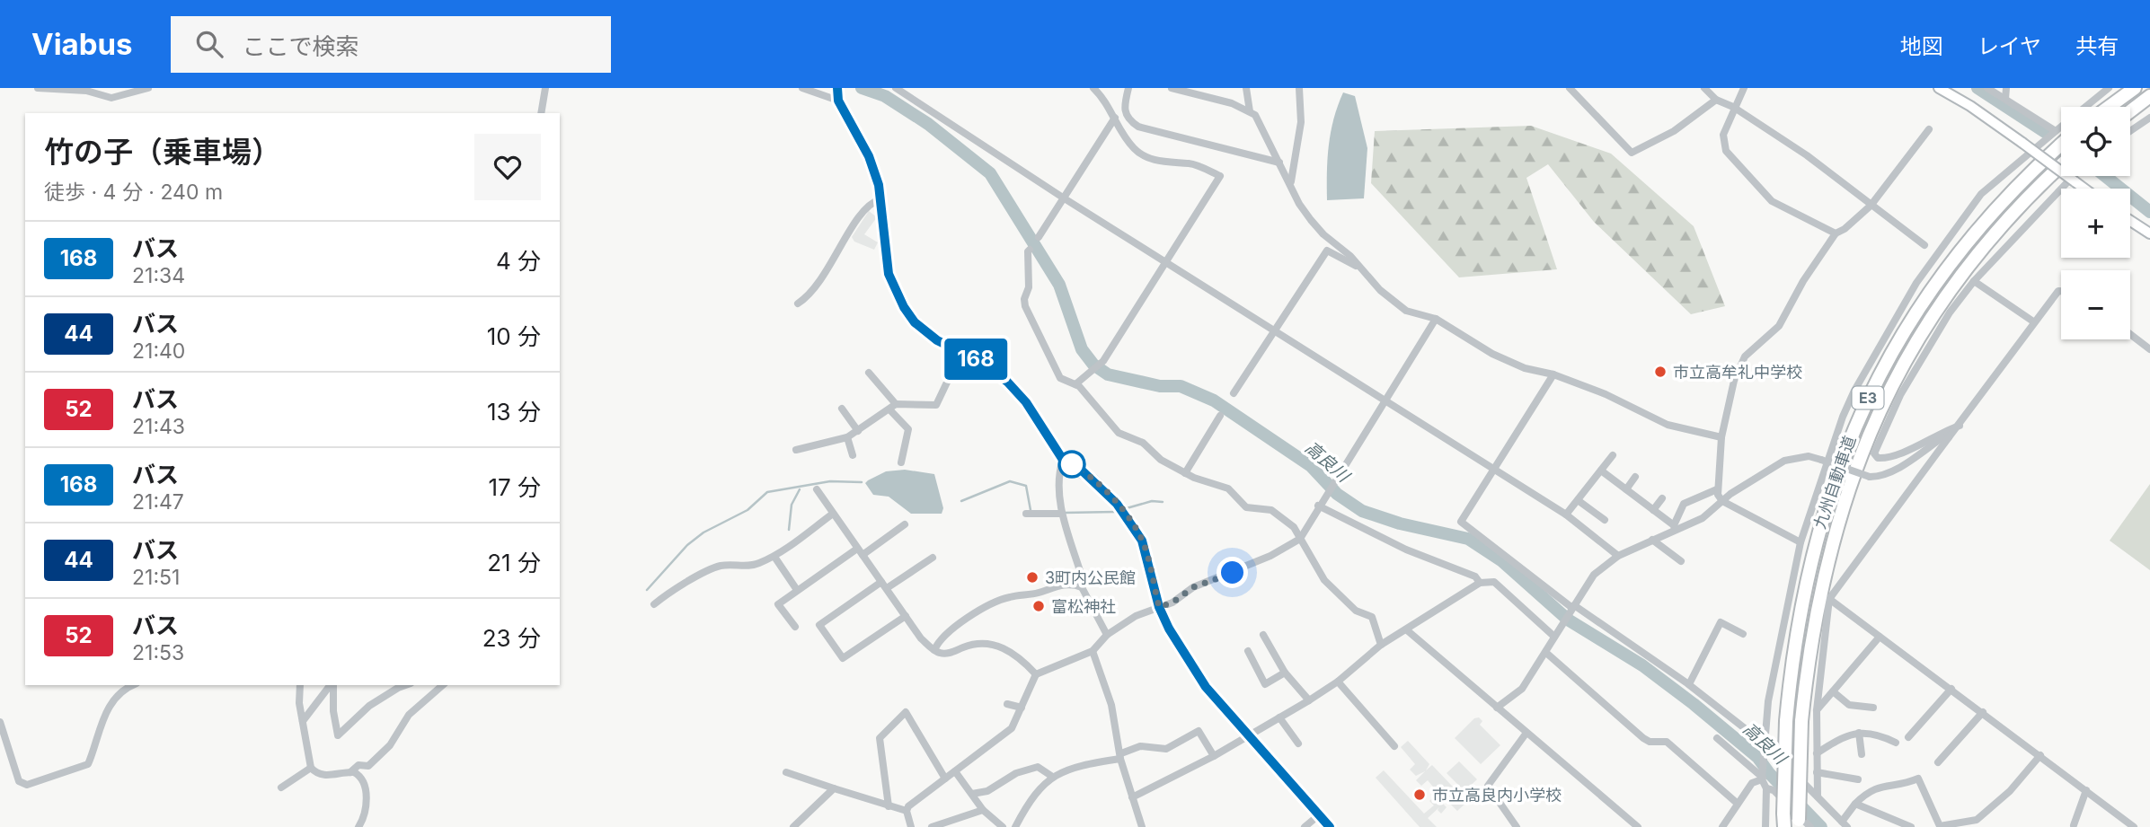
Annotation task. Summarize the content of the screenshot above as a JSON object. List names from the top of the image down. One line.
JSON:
{"streets":{"highway":["E3","九州自動車道"]},"water":["高良川"],"places":["市立高牟礼中学校","3町内公民館","富松神社","市立高良内小学校"],"lines":["bus line 168"],"page":{"header":"Viabus","search":"ここで検索","nav":["地図","レイヤ","共有"],"on_map":"168","map_buttons":["+","−"],"heading":["竹の子（乗車場）","徒歩 · 4 分 · 240 m"],"list":[{"mark":"168","name":"バス","note":"21:34","value":"4 分"},{"mark":"44","name":"バス","note":"21:40","value":"10 分"},{"mark":"52","name":"バス","note":"21:43","value":"13 分"},{"mark":"168","name":"バス","note":"21:47","value":"17 分"},{"mark":"44","name":"バス","note":"21:51","value":"21 分"},{"mark":"52","name":"バス","note":"21:53","value":"23 分"}]}}
